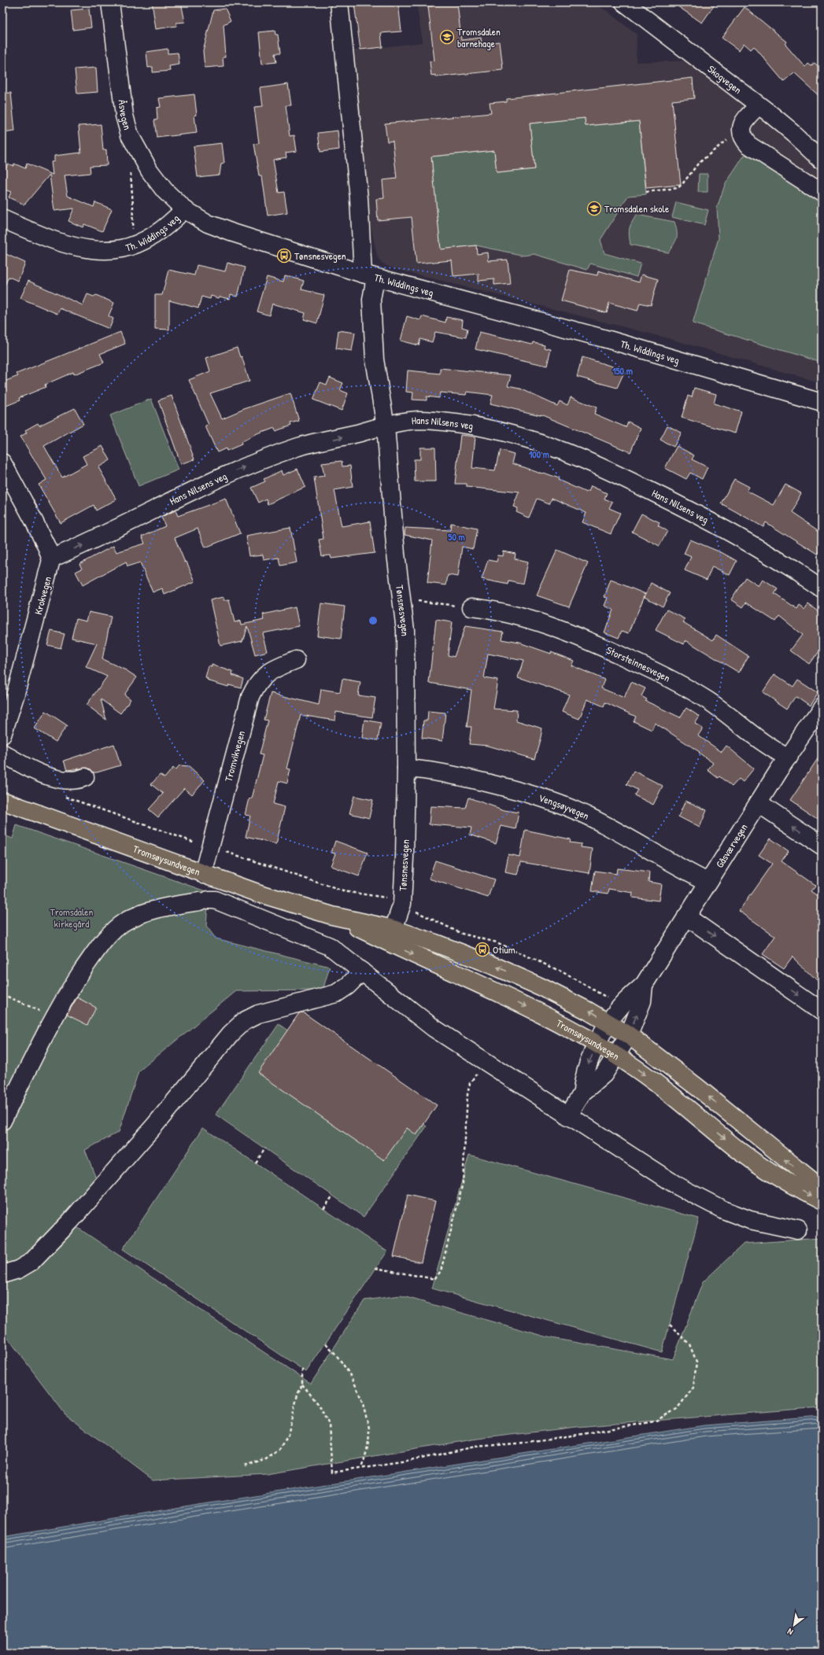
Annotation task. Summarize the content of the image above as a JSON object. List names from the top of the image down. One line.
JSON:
{"streets":{"highway":["Tromsøysundvegen"],"street":["Skogvegen","Åsvegen","Th. Widdings veg","Hans Nilsens veg","Krokvegen","Tønsnesvegen","Storsteinnesvegen","Tromvikvegen","Vengsøyvegen","Gåsværvegen"]},"crossings":[["Åsvegen","Th. Widdings veg"],["Th. Widdings veg","Tønsnesvegen"],["Hans Nilsens veg","Krokvegen"],["Hans Nilsens veg","Tønsnesvegen"],["Tønsnesvegen","Vengsøyvegen"],["Tønsnesvegen","Tromsøysundvegen"],["Storsteinnesvegen","Gåsværvegen"],["Tromvikvegen","Tromsøysundvegen"],["Vengsøyvegen","Gåsværvegen"],["Gåsværvegen","Tromsøysundvegen"]],"one_way":["Hans Nilsens veg"],"parks":["Tromsdalen kirkegård"],"places":{"school or university":["Tromsdalen barnehage","Tromsdalen skole"],"bus stop":["Tønsnesvegen","Otium"]},"north":"bottom left","rings":["150 m","100 m","50 m"]}
